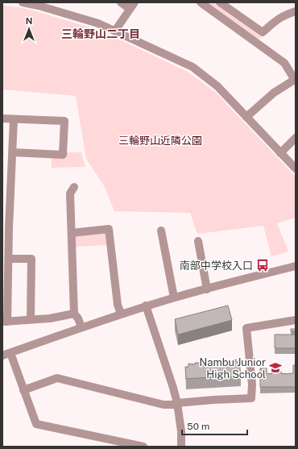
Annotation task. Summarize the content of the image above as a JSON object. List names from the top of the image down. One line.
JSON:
{"districts":["三輪野山二丁目"],"parks":["三輪野山近隣公園"],"places":{"bus stop":["南部中学校入口"],"school or university":["Nambu Junior High School"]},"scale_bar":"50 m","north":"top"}
